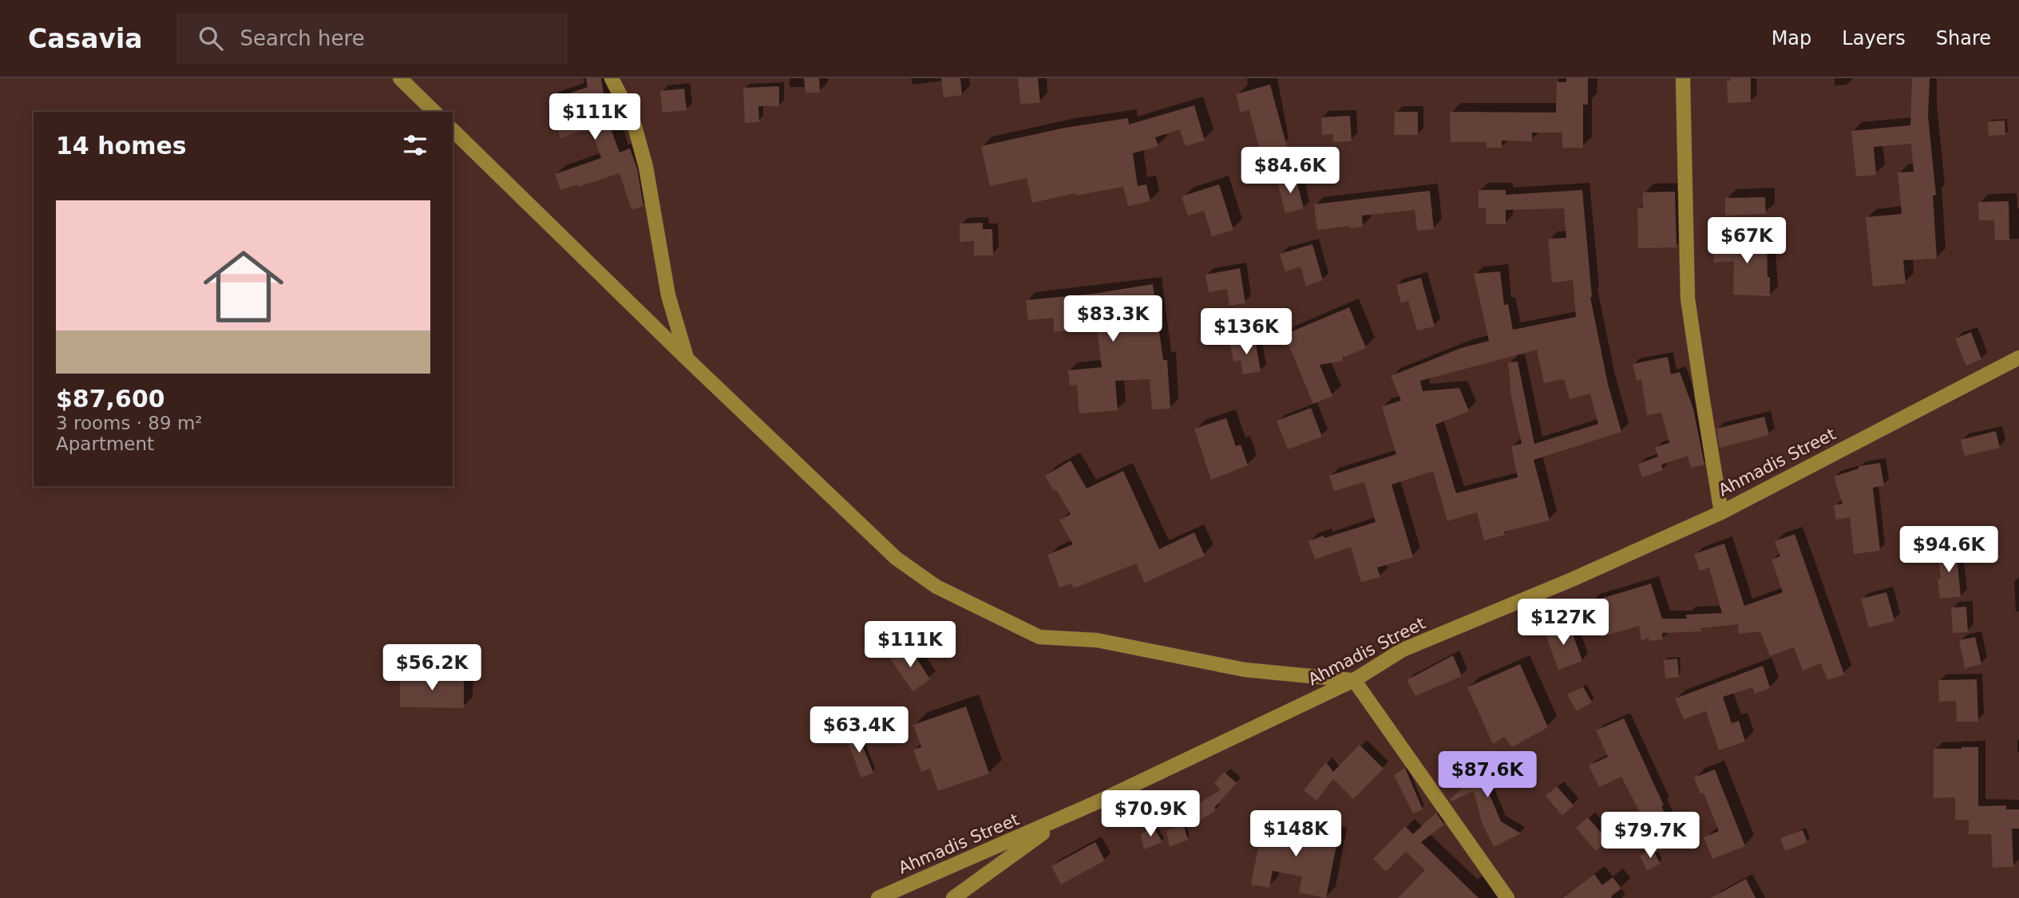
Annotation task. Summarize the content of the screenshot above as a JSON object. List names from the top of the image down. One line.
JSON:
{"streets":{"street":["Ahmadis Street"]},"page":{"header":"Casavia","search":"Search here","nav":["Map","Layers","Share"],"price":["$111K","$84.6K","$67K","$83.3K","$136K","$94.6K","$127K","$111K","$56.2K","$63.4K","$87.6K","$70.9K","$148K","$79.7K"],"heading":"14 homes","list":[{"name":"$87,600","note":"3 rooms · 89 m² · Apartment"}]}}
